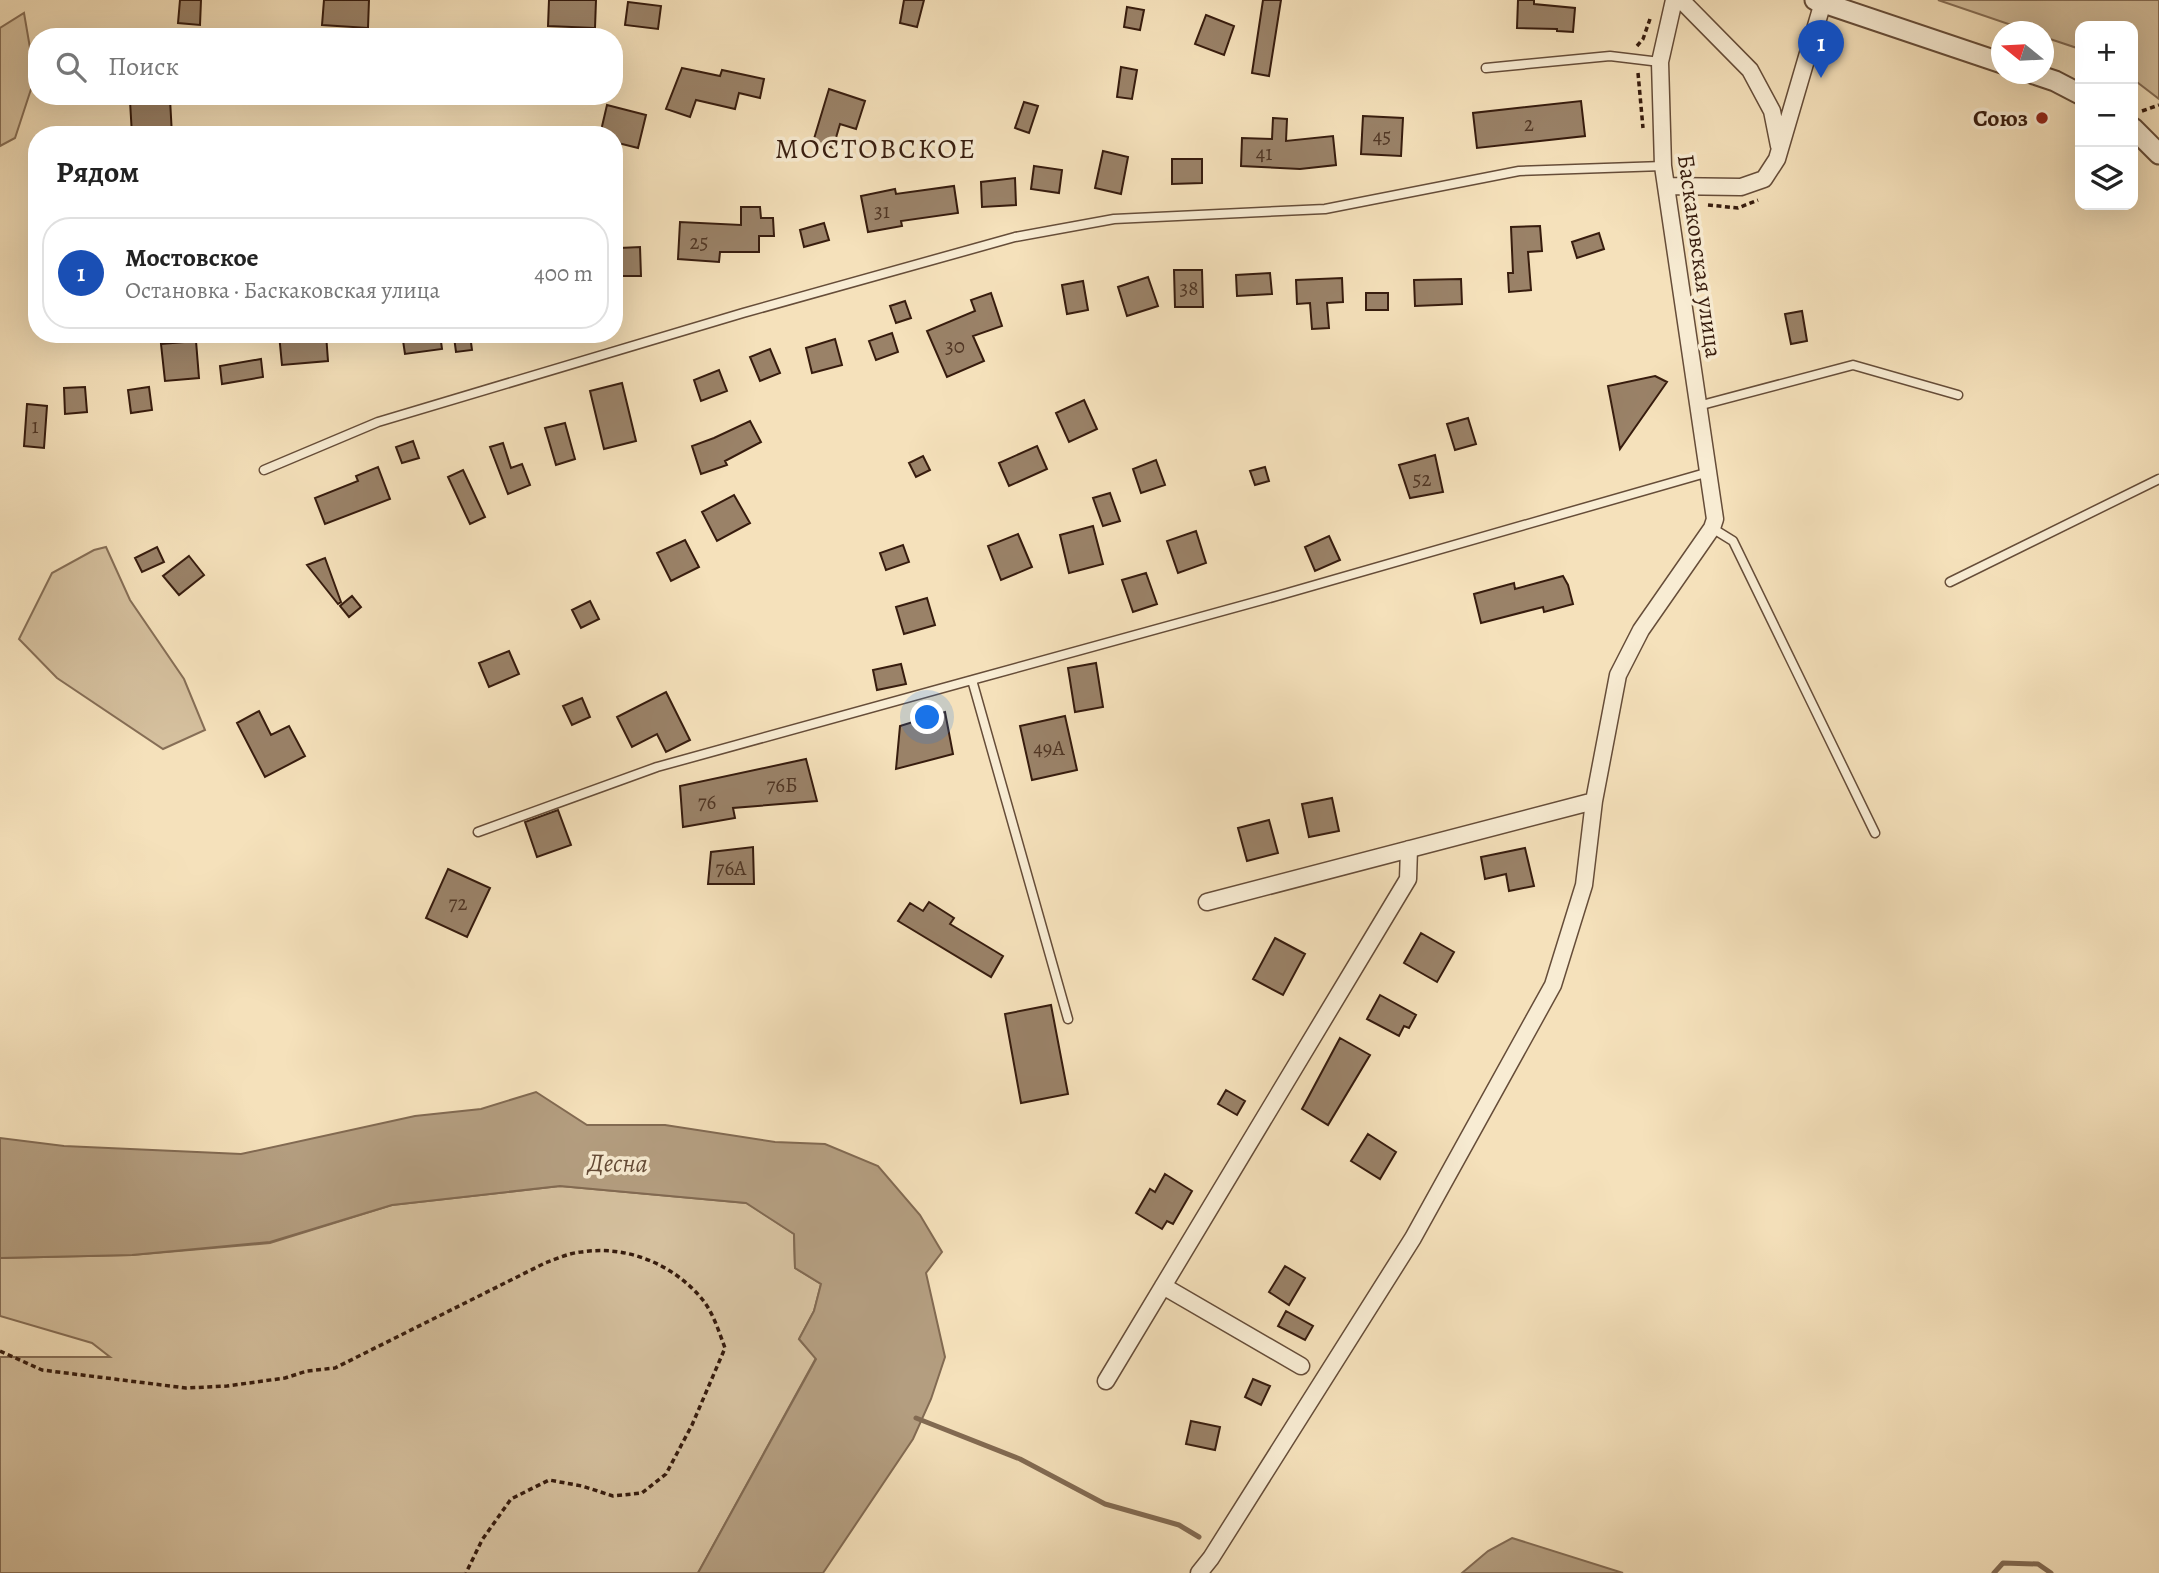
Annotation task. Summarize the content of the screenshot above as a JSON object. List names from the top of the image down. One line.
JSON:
{"streets":{"street":["Баскаковская улица"]},"districts":["МОСТОВСКОЕ"],"water":["Десна"],"places":["Союз"],"house_numbers":["2","45","41","31","25","38","30","1","52","49А","76Б","76","76А","72"],"north":"left","page":{"pins":"1","map_buttons":["+","−"],"search":"Поиск","heading":"Рядом","list":[{"mark":"1","name":"Мостовское","note":"Остановка · Баскаковская улица","value":"400 m"}]}}
